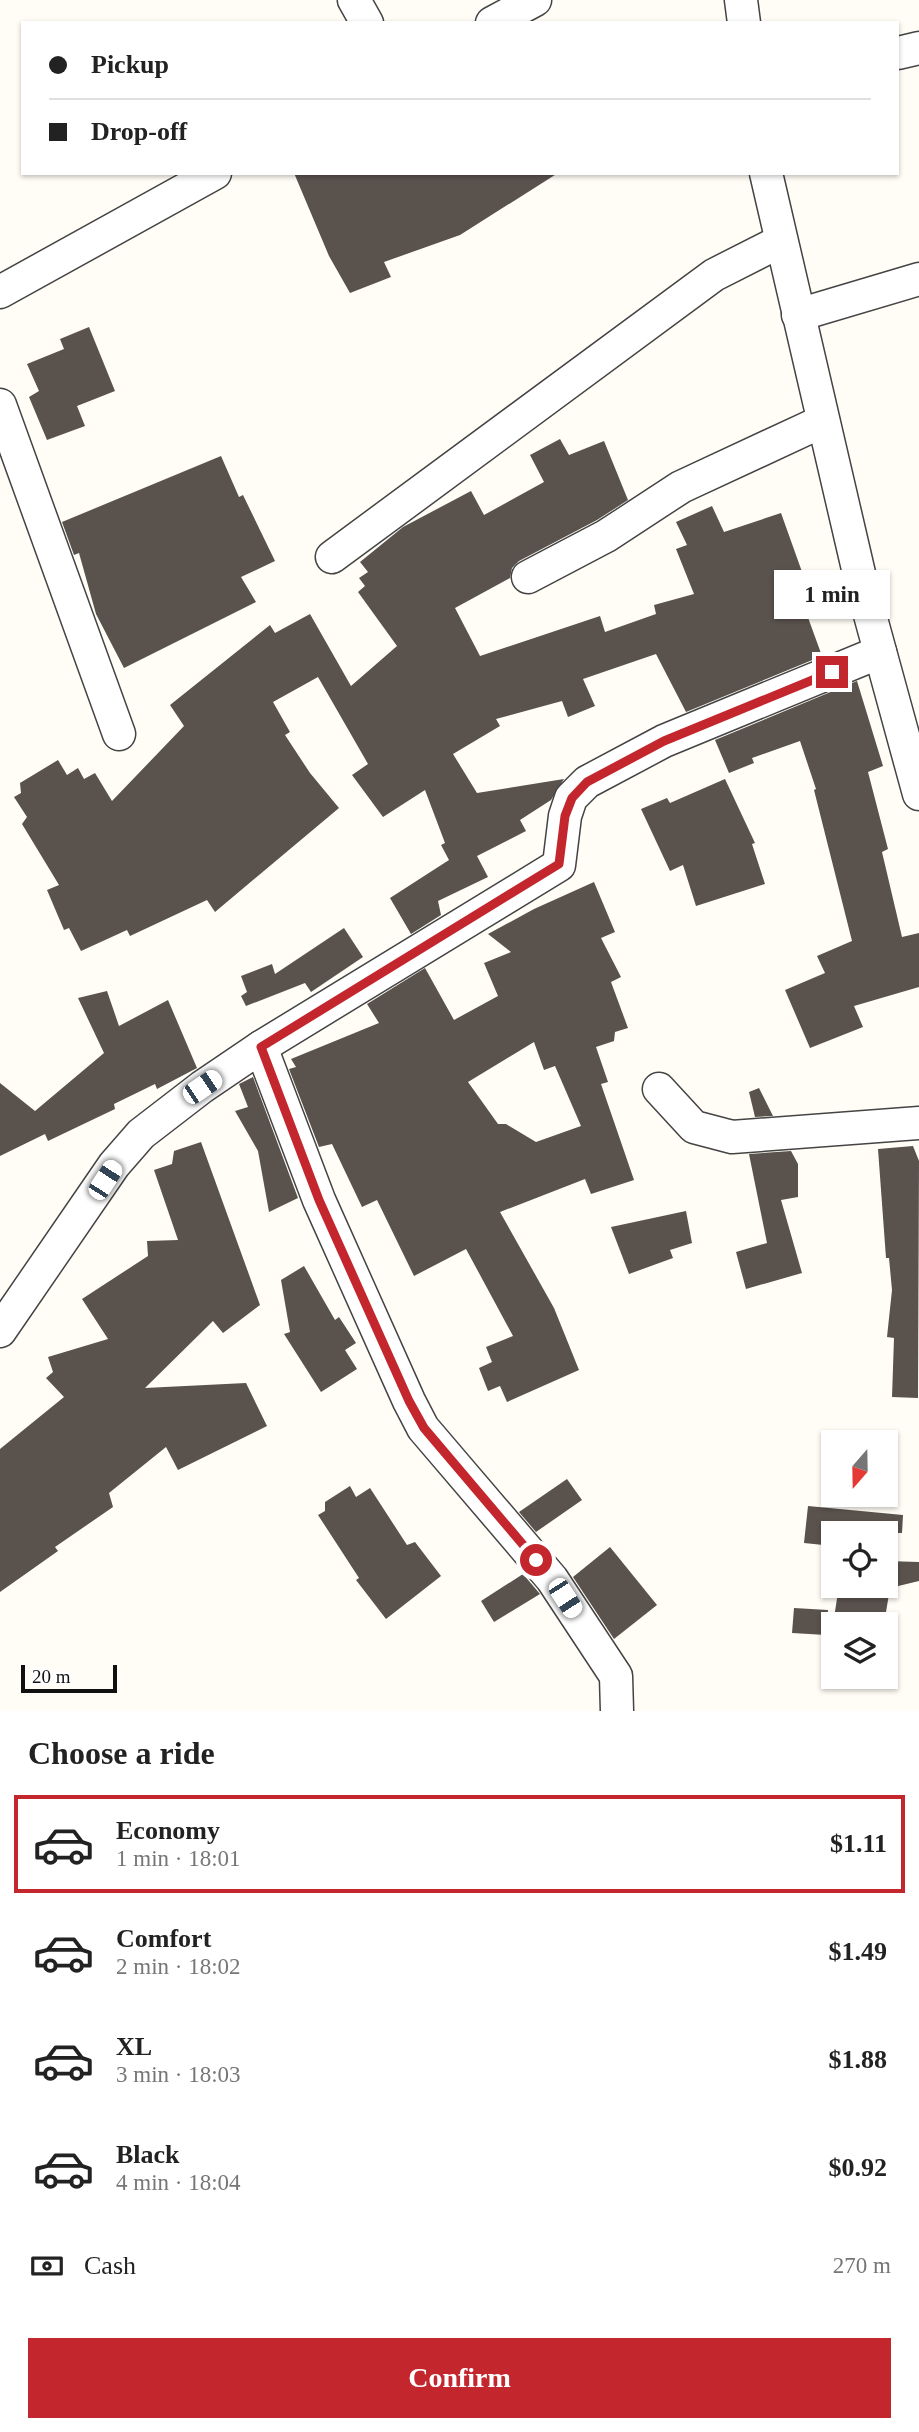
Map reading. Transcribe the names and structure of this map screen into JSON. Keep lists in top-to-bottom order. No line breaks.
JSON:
{"scale_bar":"20 m","north":"bottom","page":{"banner":["Pickup","Drop-off"],"bubble":"1 min","scale":"20 m","heading":"Choose a ride","list":[{"name":"Economy","note":"1 min · 18:01","value":"$1.11"},{"name":"Comfort","note":"2 min · 18:02","value":"$1.49"},{"name":"XL","note":"3 min · 18:03","value":"$1.88"},{"name":"Black","note":"4 min · 18:04","value":"$0.92"}],"pay":["Cash","270 m"],"buttons":"Confirm"}}
